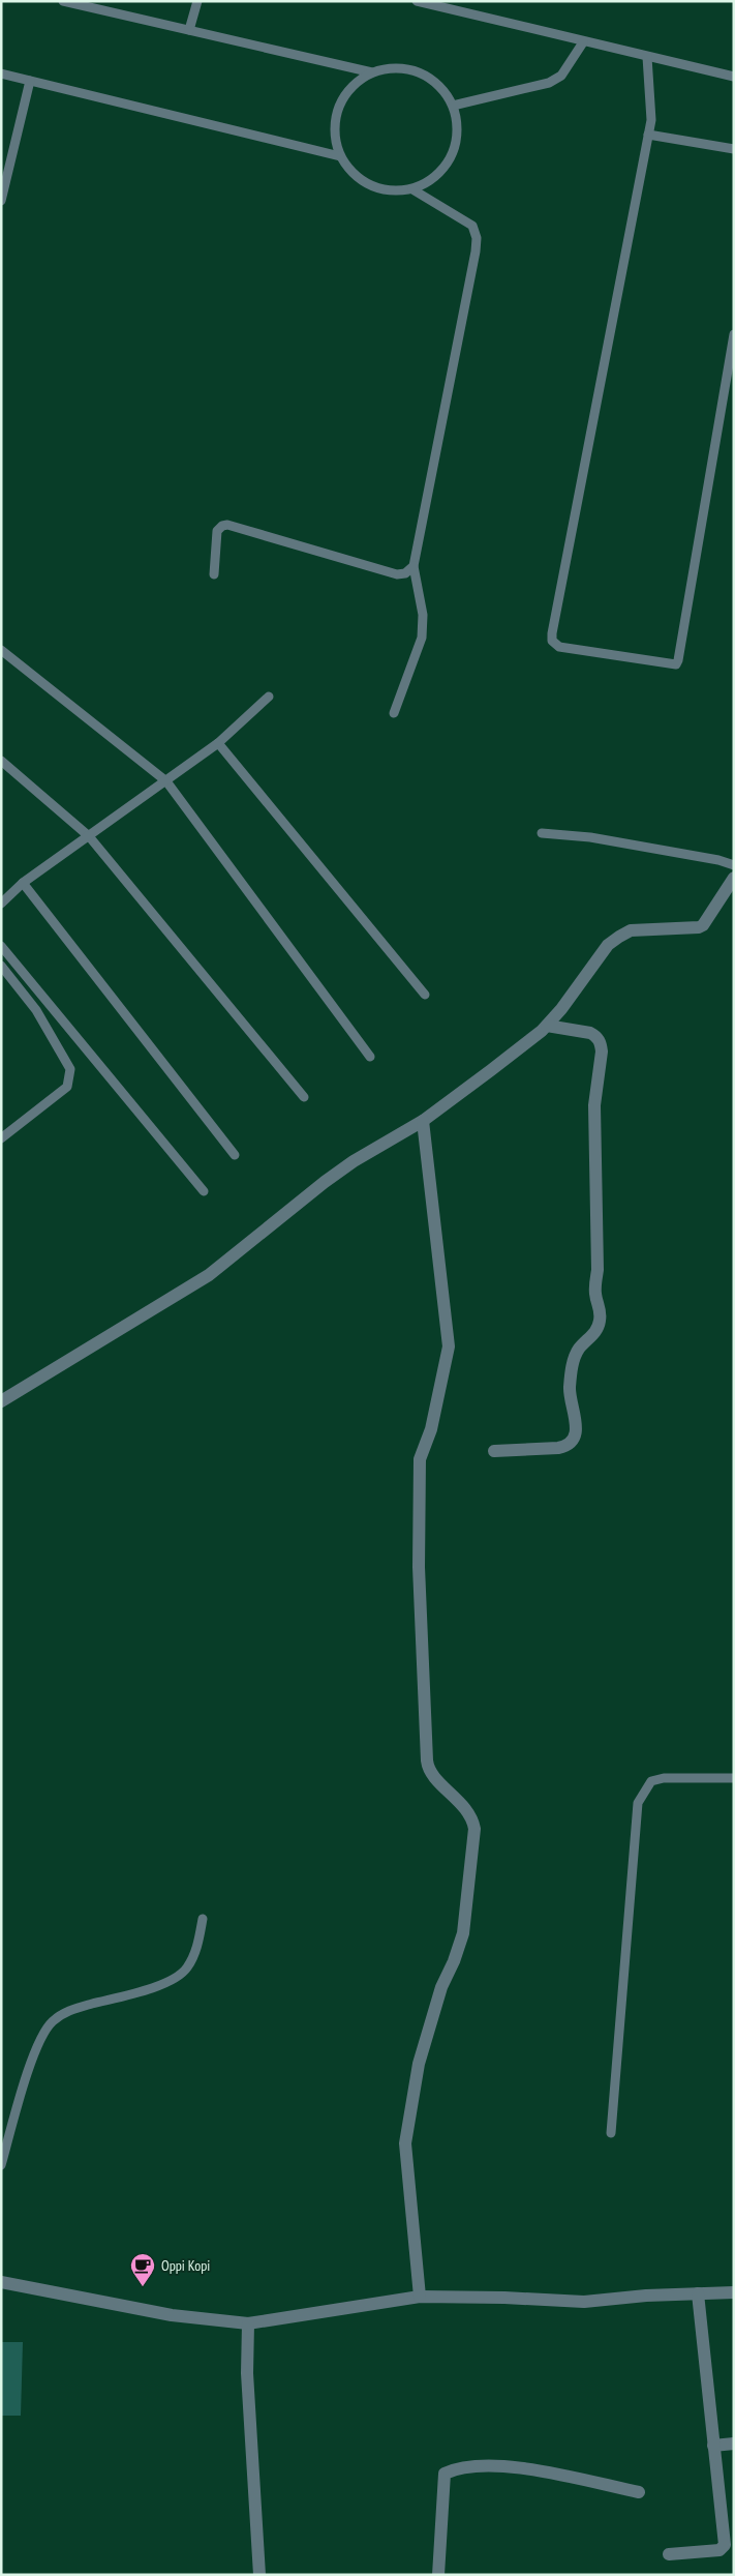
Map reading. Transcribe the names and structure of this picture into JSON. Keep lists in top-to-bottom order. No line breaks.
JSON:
{"places":{"cafe":["Oppi Kopi"]}}
